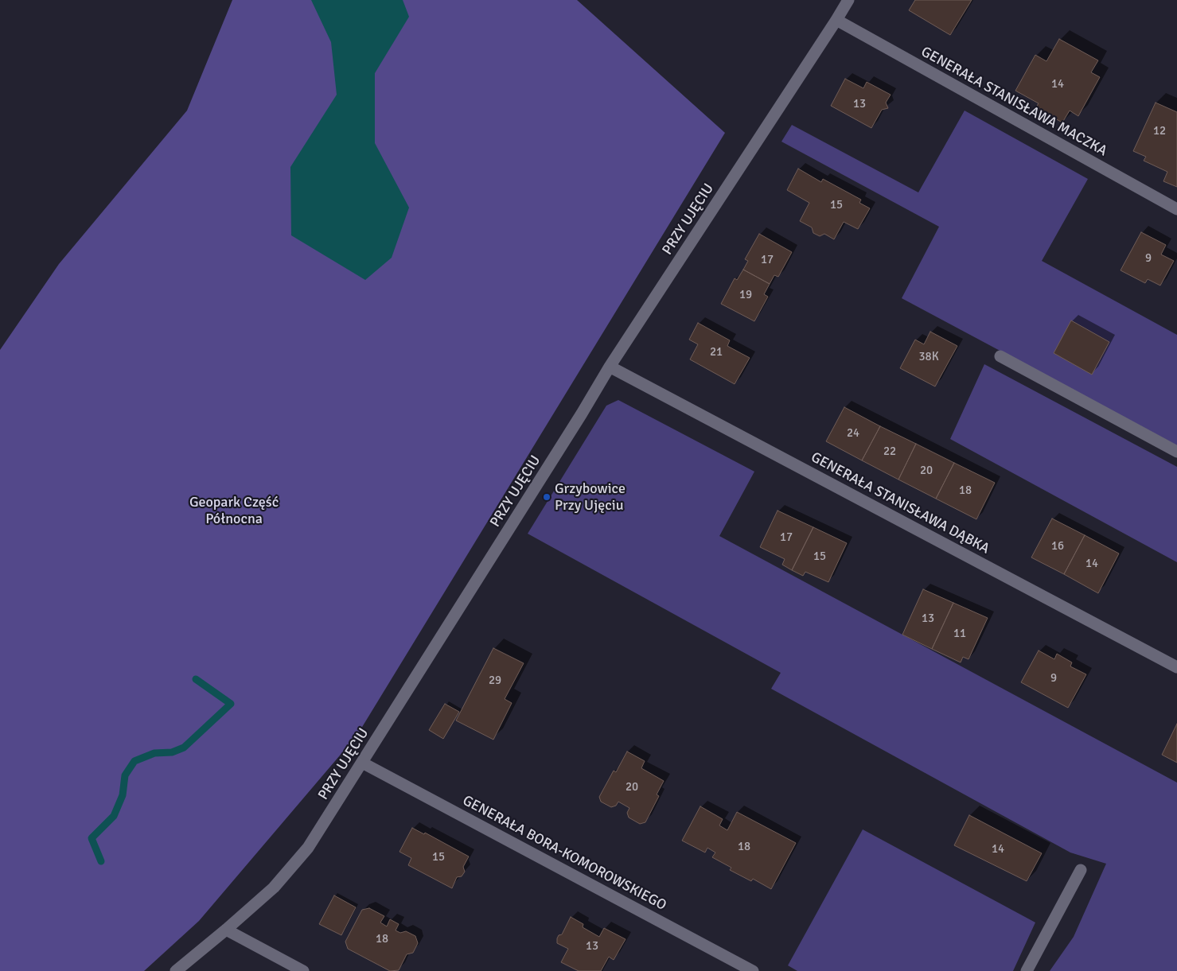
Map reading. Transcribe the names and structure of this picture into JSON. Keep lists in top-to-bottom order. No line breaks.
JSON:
{"streets":{"street":["GENERAŁA STANISŁAWA MACZKA","PRZY UJĘCIU","GENERAŁA STANISŁAWA DĄBKA","GENERAŁA BORA-KOMOROWSKIEGO"]},"crossings":[["GENERAŁA STANISŁAWA MACZKA","PRZY UJĘCIU"],["PRZY UJĘCIU","GENERAŁA STANISŁAWA DĄBKA"],["PRZY UJĘCIU","GENERAŁA BORA-KOMOROWSKIEGO"]],"parks":["Geopark Część Północna"],"places":["Grzybowice Przy Ujęciu"],"house_numbers":["14","13","12","15","9","17","19","21","38K","24","22","20","18","17","16","15","14","13","11","9","29","20","18","14","15","18","13"]}
